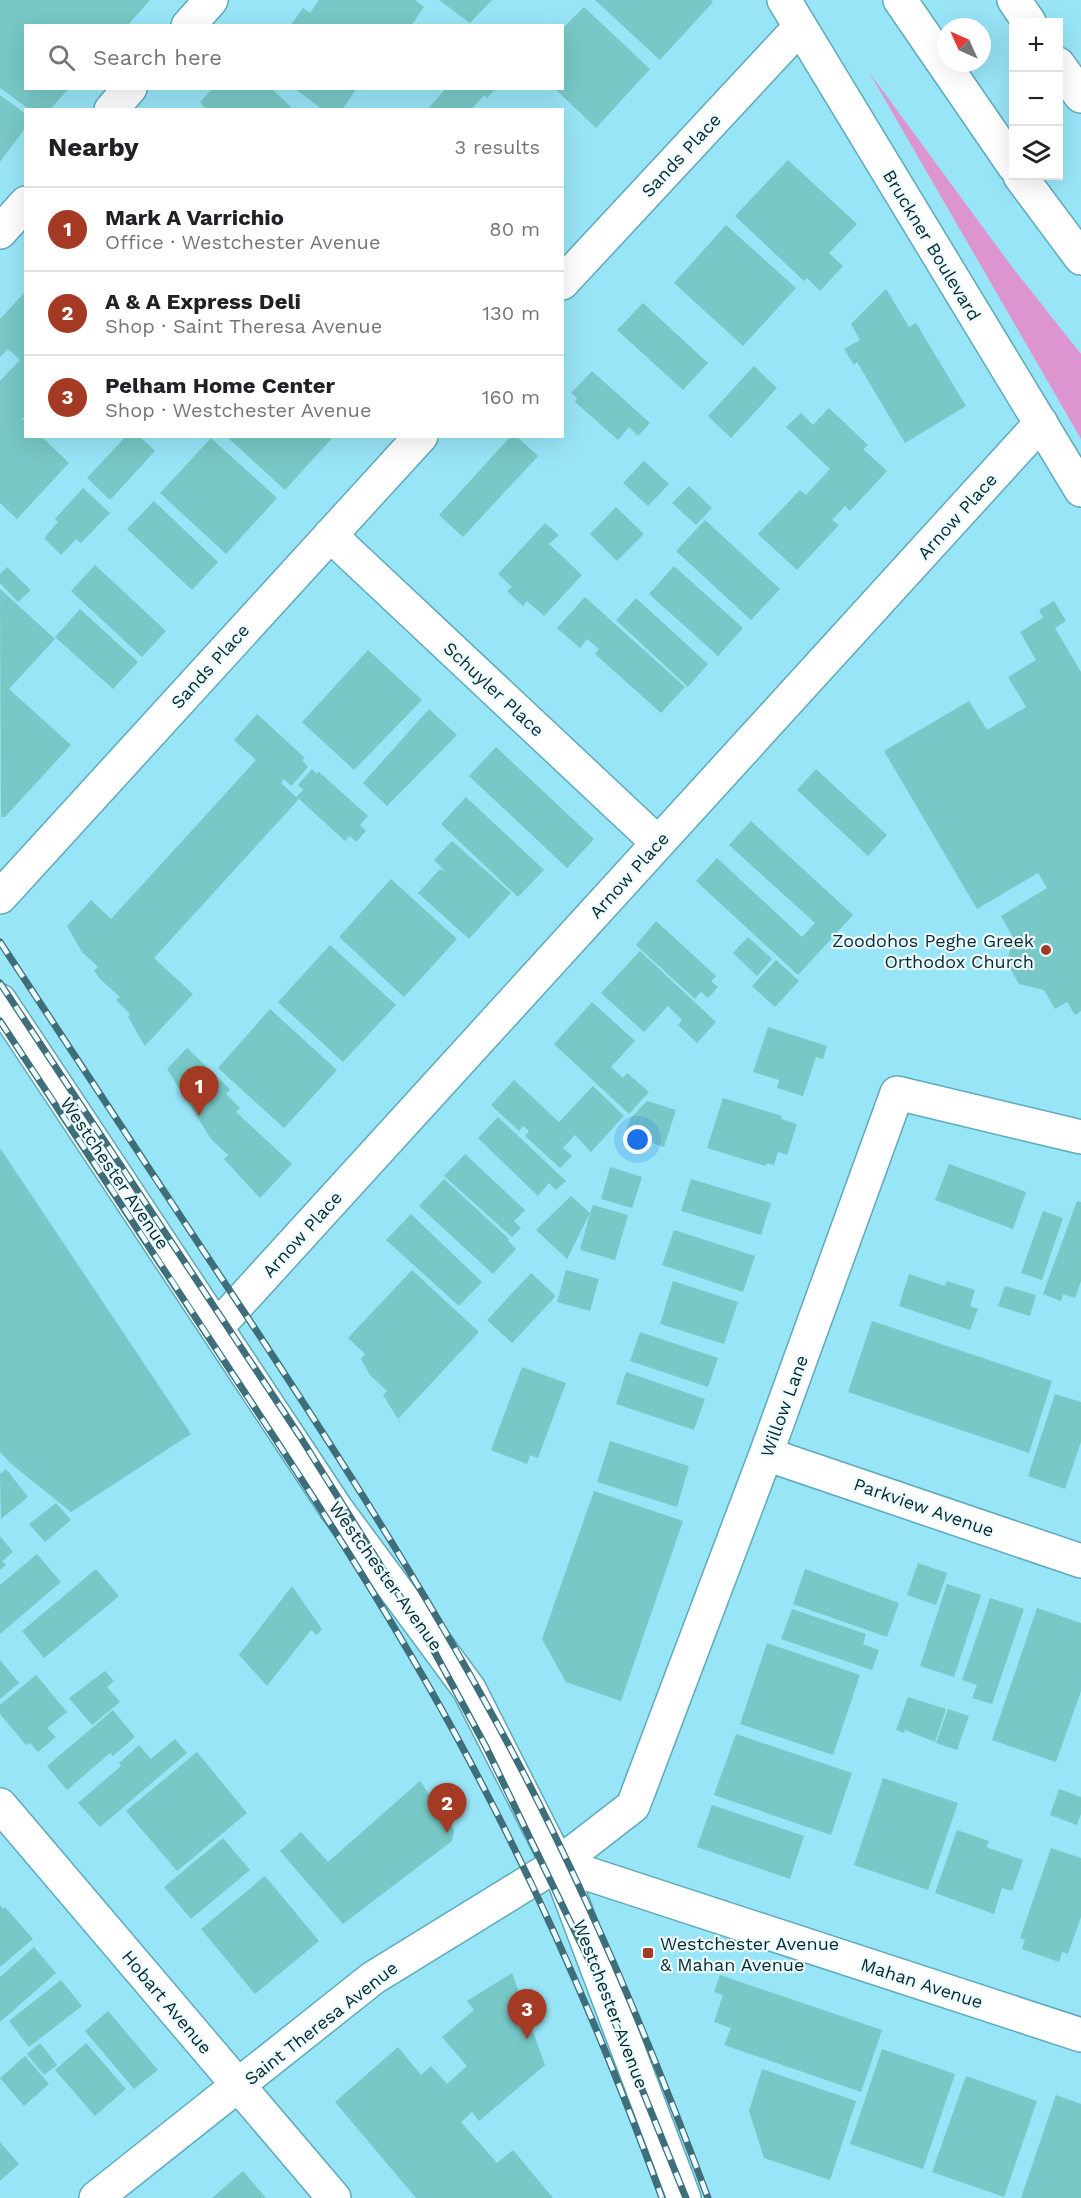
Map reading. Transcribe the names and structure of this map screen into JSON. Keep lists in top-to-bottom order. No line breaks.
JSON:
{"streets":{"main road":["Sands Place","Bruckner Boulevard","Arnow Place","Schuyler Place","Westchester Avenue","Willow Lane","Parkview Avenue","Mahan Avenue","Hobart Avenue","Saint Theresa Avenue"]},"crossings":[["Sands Place","Bruckner Boulevard"],["Sands Place","Schuyler Place"],["Bruckner Boulevard","Arnow Place"],["Arnow Place","Schuyler Place"],["Arnow Place","Westchester Avenue"],["Westchester Avenue","Willow Lane"],["Westchester Avenue","Mahan Avenue"],["Westchester Avenue","Saint Theresa Avenue"],["Willow Lane","Parkview Avenue"],["Willow Lane","Mahan Avenue"],["Willow Lane","Saint Theresa Avenue"],["Mahan Avenue","Saint Theresa Avenue"],["Hobart Avenue","Saint Theresa Avenue"]],"places":{"other":["Zoodohos Peghe Greek Orthodox Church"],"transit":["Westchester Avenue & Mahan Avenue"]},"north":"top left","page":{"map_buttons":["+","−"],"search":"Search here","heading":["Nearby","3 results"],"list":[{"mark":"1","name":"Mark A Varrichio","note":"Office · Westchester Avenue","value":"80 m"},{"mark":"2","name":"A & A Express Deli","note":"Shop · Saint Theresa Avenue","value":"130 m"},{"mark":"3","name":"Pelham Home Center","note":"Shop · Westchester Avenue","value":"160 m"}],"pins":["1","2","3"]}}
